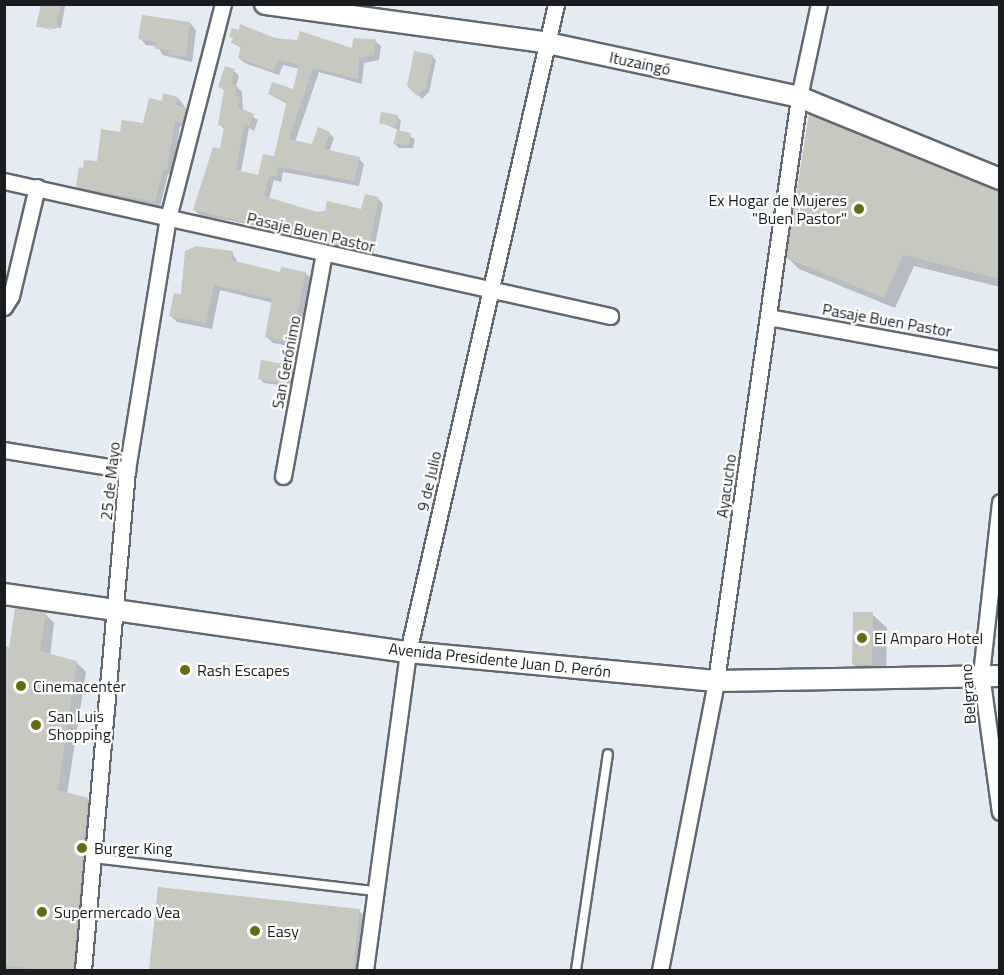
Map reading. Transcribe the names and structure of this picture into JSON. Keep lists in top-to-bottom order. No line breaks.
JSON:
{"streets":{"street":["Ituzaingó","Pasaje Buen Pastor","San Gerónimo","25 de Mayo","9 de Julio","Ayacucho","Avenida Presidente Juan D. Perón","Belgrano"]},"crossings":[["Ituzaingó","9 de Julio"],["Ituzaingó","Ayacucho"],["Pasaje Buen Pastor","San Gerónimo"],["Pasaje Buen Pastor","25 de Mayo"],["Pasaje Buen Pastor","9 de Julio"],["Pasaje Buen Pastor","Ayacucho"],["25 de Mayo","Avenida Presidente Juan D. Perón"],["9 de Julio","Avenida Presidente Juan D. Perón"],["Ayacucho","Avenida Presidente Juan D. Perón"],["Avenida Presidente Juan D. Perón","Belgrano"]],"places":["Ex Hogar de Mujeres \"Buen Pastor\"","El Amparo Hotel","Rash Escapes","Cinemacenter","San Luis Shopping","Burger King","Supermercado Vea","Easy"]}
